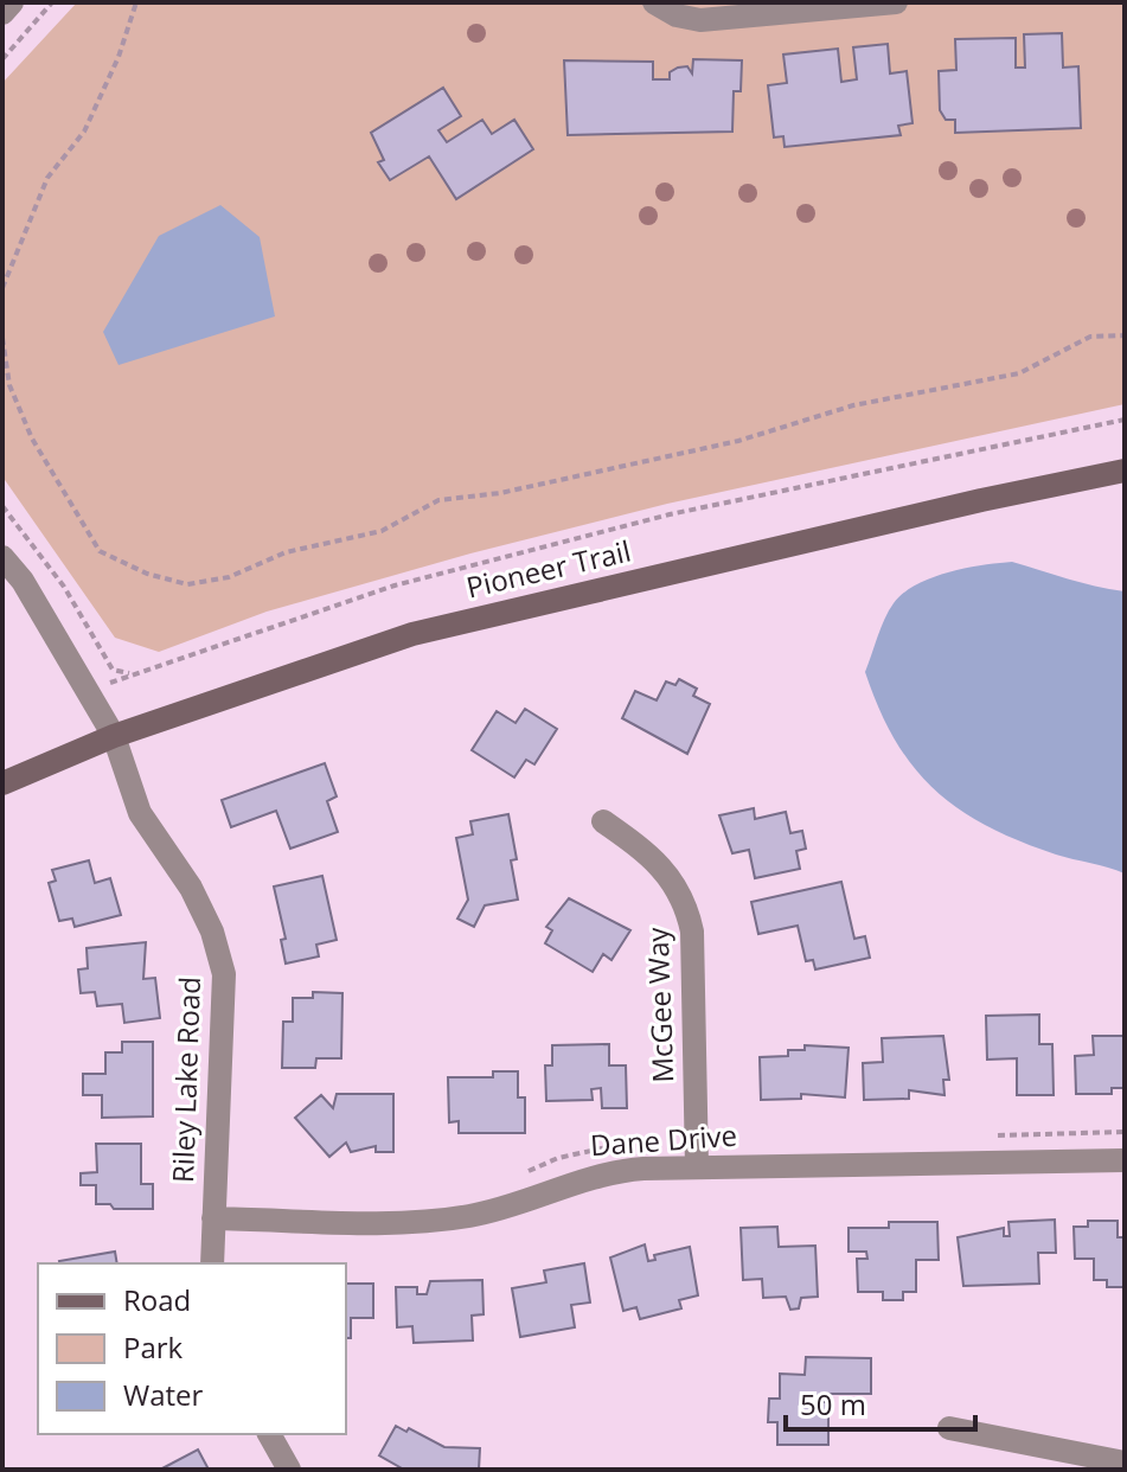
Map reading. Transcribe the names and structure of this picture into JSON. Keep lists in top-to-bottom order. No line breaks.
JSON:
{"streets":{"main road":["Pioneer Trail"],"street":["McGee Way","Riley Lake Road","Dane Drive"]},"crossings":[["Pioneer Trail","Riley Lake Road"],["McGee Way","Dane Drive"],["Riley Lake Road","Dane Drive"]],"legend":["Road","Park","Water"],"scale_bar":"50 m"}
